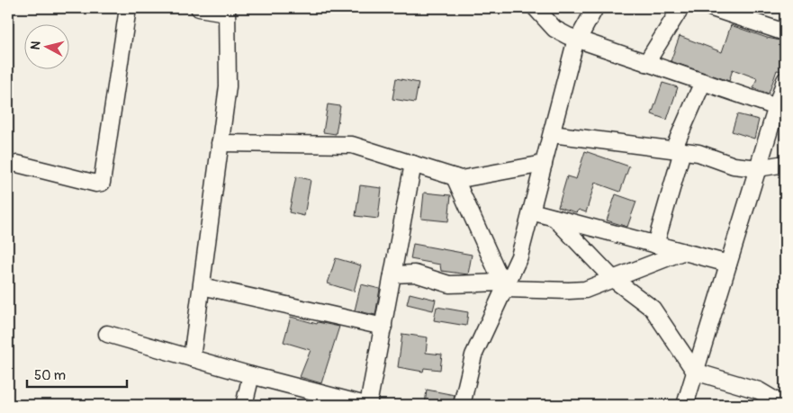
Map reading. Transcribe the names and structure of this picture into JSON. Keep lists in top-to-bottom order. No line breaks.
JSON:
{"scale_bar":"50 m","north":"left"}
